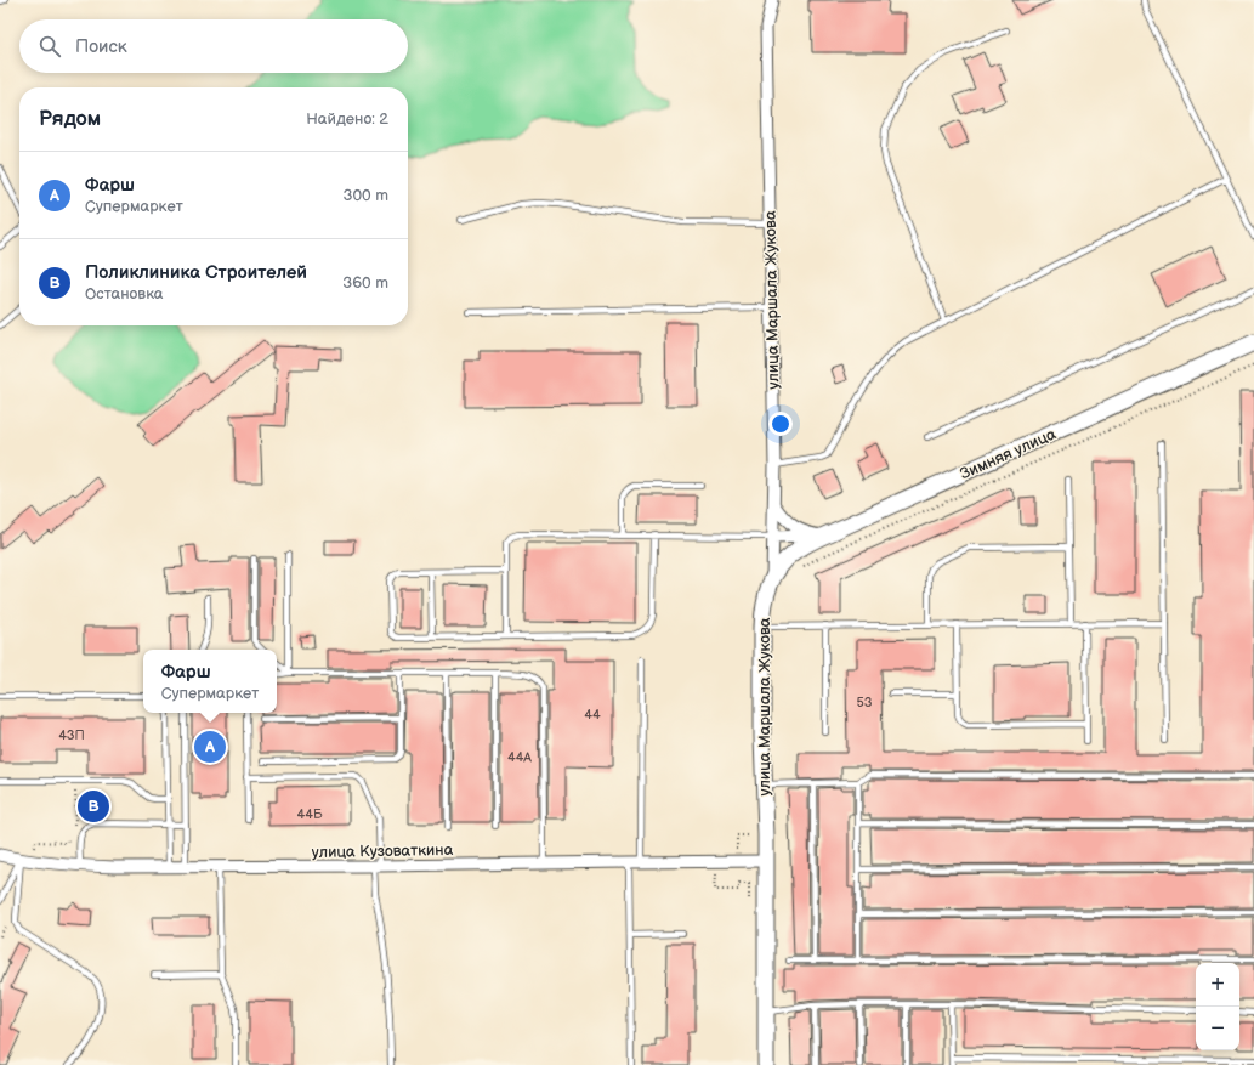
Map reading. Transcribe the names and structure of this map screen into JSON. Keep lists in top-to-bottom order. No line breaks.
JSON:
{"streets":{"main road":["улица Маршала Жукова","Зимняя улица"],"street":["улица Кузоваткина"]},"crossings":[["улица Маршала Жукова","Зимняя улица"],["улица Маршала Жукова","улица Кузоваткина"]],"house_numbers":["53","44","43П","44А","44Б"],"page":{"search":"Поиск","heading":["Рядом","Найдено: 2"],"list":[{"mark":"A","name":"Фарш","note":"Супермаркет","value":"300 m"},{"mark":"B","name":"Поликлиника Строителей","note":"Остановка","value":"360 m"}],"popup":["Фарш","Супермаркет"],"pins":["A","B"],"map_buttons":["+","−"]}}
